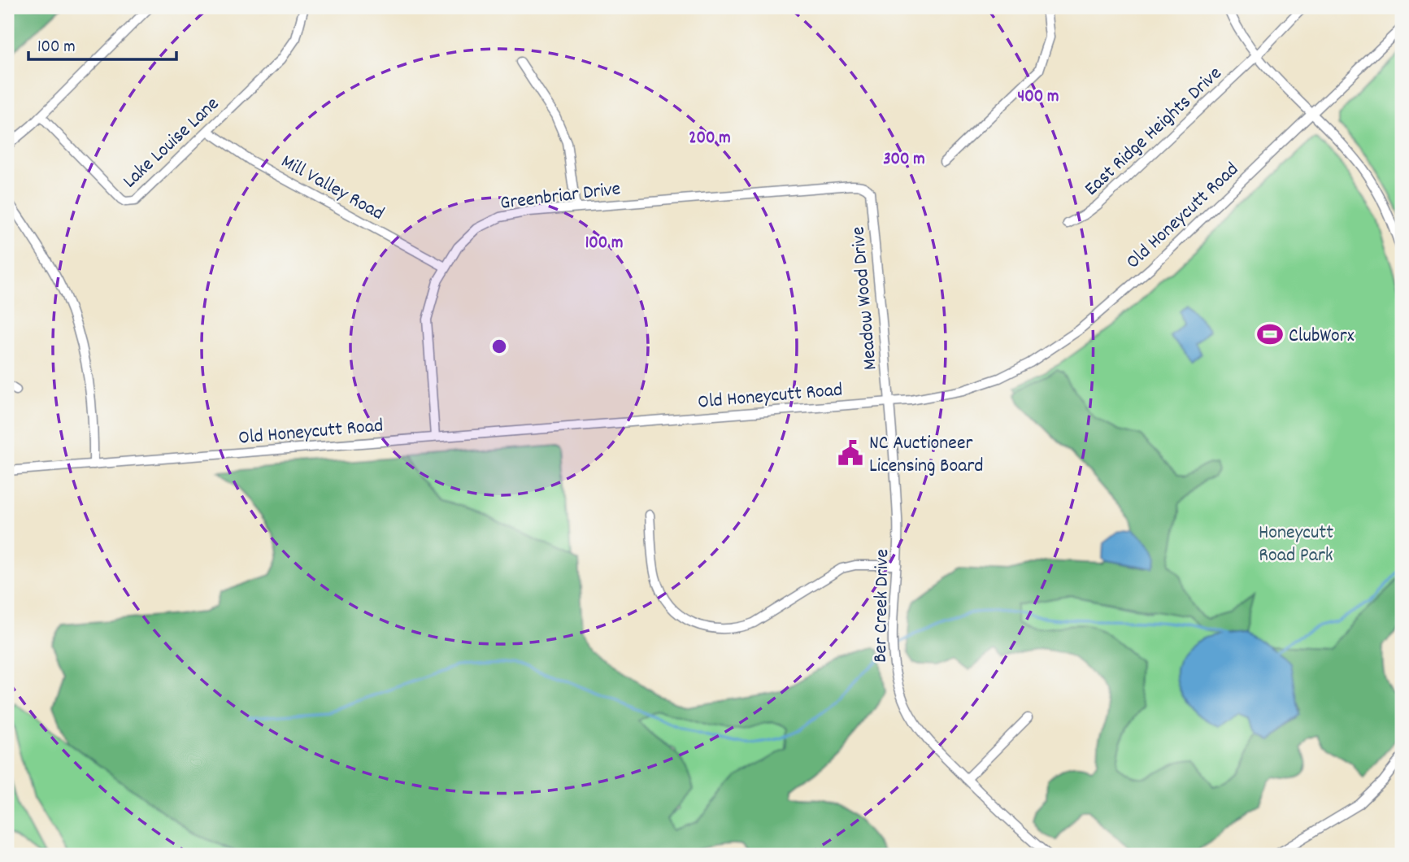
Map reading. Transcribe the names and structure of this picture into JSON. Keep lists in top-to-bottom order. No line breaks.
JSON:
{"streets":{"street":["East Ridge Heights Drive","Lake Louise Lane","Mill Valley Road","Greenbriar Drive","Old Honeycutt Road","Meadow Wood Drive","Ber Creek Drive"]},"crossings":[["Lake Louise Lane","Mill Valley Road"],["Mill Valley Road","Greenbriar Drive"],["Greenbriar Drive","Old Honeycutt Road"],["Greenbriar Drive","Meadow Wood Drive"],["Old Honeycutt Road","Meadow Wood Drive"],["Old Honeycutt Road","Ber Creek Drive"],["Meadow Wood Drive","Ber Creek Drive"]],"parks":["Honeycutt Road Park"],"places":{"sports":["ClubWorx"],"public building":["NC Auctioneer Licensing Board"]},"scale_bar":"100 m","rings":["400 m","200 m","300 m","100 m"]}
